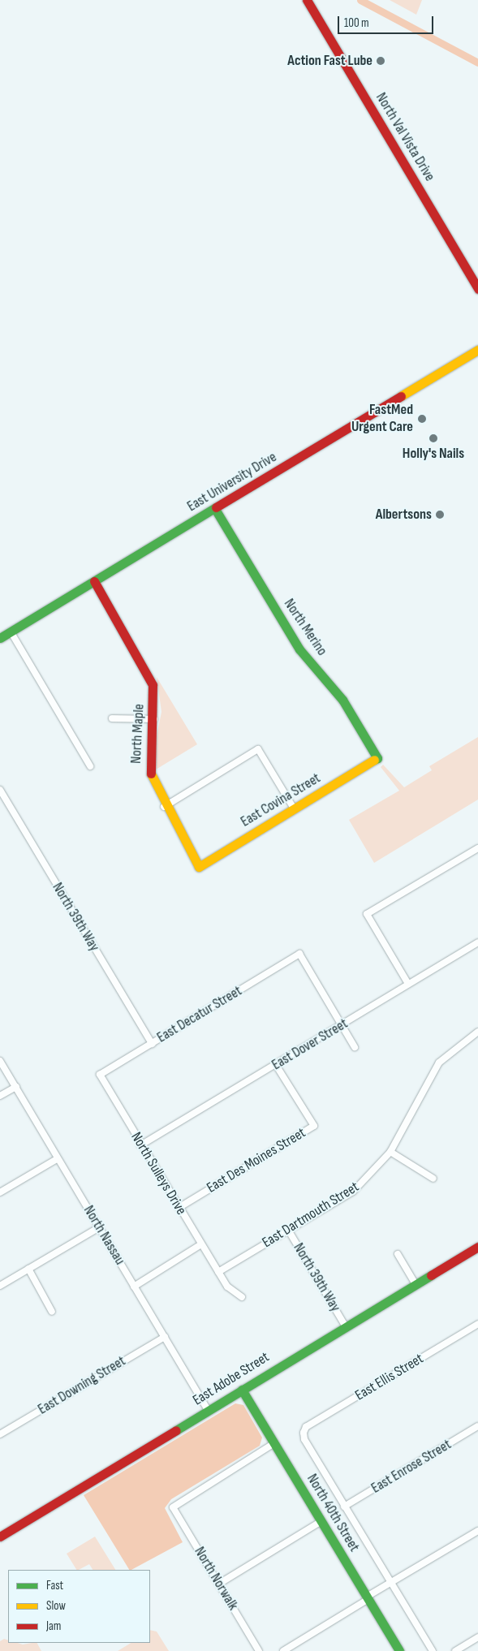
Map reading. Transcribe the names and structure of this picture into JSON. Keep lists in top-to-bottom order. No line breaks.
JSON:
{"streets":{"street":["North Val Vista Drive","East University Drive","North Merino","North Maple","East Covina Street","North 39th Way","East Decatur Street","East Dover Street","East Des Moines Street","North Sulleys Drive","East Dartmouth Street","North Nassau","East Ellis Street","East Adobe Street","East Downing Street","East Enrose Street","North 40th Street","North Norwalk"]},"crossings":[["East University Drive","North Merino"],["East University Drive","North Maple"],["North Merino","East Covina Street"],["North Maple","East Covina Street"],["North 39th Way","East Decatur Street"],["North 39th Way","East Dartmouth Street"],["North 39th Way","East Adobe Street"],["East Decatur Street","East Dover Street"],["East Decatur Street","North Sulleys Drive"],["East Dover Street","East Des Moines Street"],["East Dover Street","North Sulleys Drive"],["East Des Moines Street","North Sulleys Drive"],["North Sulleys Drive","East Dartmouth Street"],["North Nassau","East Adobe Street"],["North Nassau","East Downing Street"],["East Ellis Street","East Enrose Street"],["East Adobe Street","North 40th Street"],["North 40th Street","North Norwalk"]],"places":["Action Fast Lube","FastMed Urgent Care","Holly's Nails","Albertsons"],"legend":["Fast","Slow","Jam"],"scale_bar":"100 m"}
